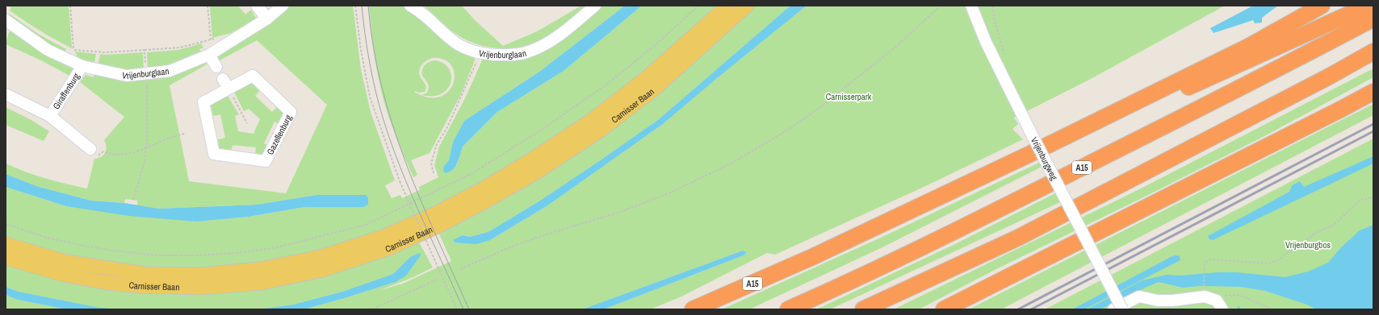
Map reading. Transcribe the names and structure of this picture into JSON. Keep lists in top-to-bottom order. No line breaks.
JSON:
{"streets":{"highway":["A15"],"main road":["Carnisser Baan"],"street":["Vrijenburglaan","Giraffenburg","Gazellenburg","Vrijenburgweg"]},"crossings":[["Vrijenburglaan","Giraffenburg"]],"parks":["Carnisserpark","Vrijenburgbos"]}
